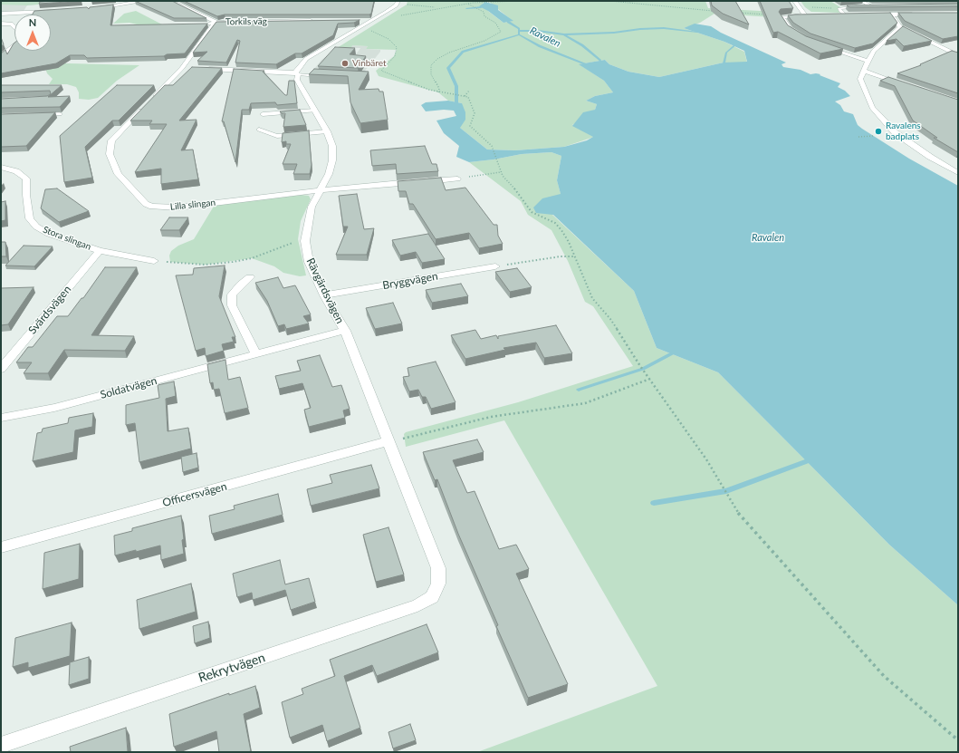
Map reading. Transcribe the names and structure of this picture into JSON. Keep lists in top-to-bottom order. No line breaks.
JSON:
{"streets":{"street":["Torkils väg","Lilla slingan","Stora slingan","Bryggvägen","Rävgärdsvägen","Svärdsvägen","Soldatvägen","Officersvägen","Rekrytvägen"]},"crossings":[["Torkils väg","Lilla slingan"],["Lilla slingan","Rävgärdsvägen"],["Stora slingan","Svärdsvägen"],["Bryggvägen","Rävgärdsvägen"],["Rävgärdsvägen","Soldatvägen"],["Rävgärdsvägen","Officersvägen"],["Rävgärdsvägen","Rekrytvägen"]],"water":["Ravalen"],"places":["Vinbäret","Ravalens badplats"],"north":"top"}
